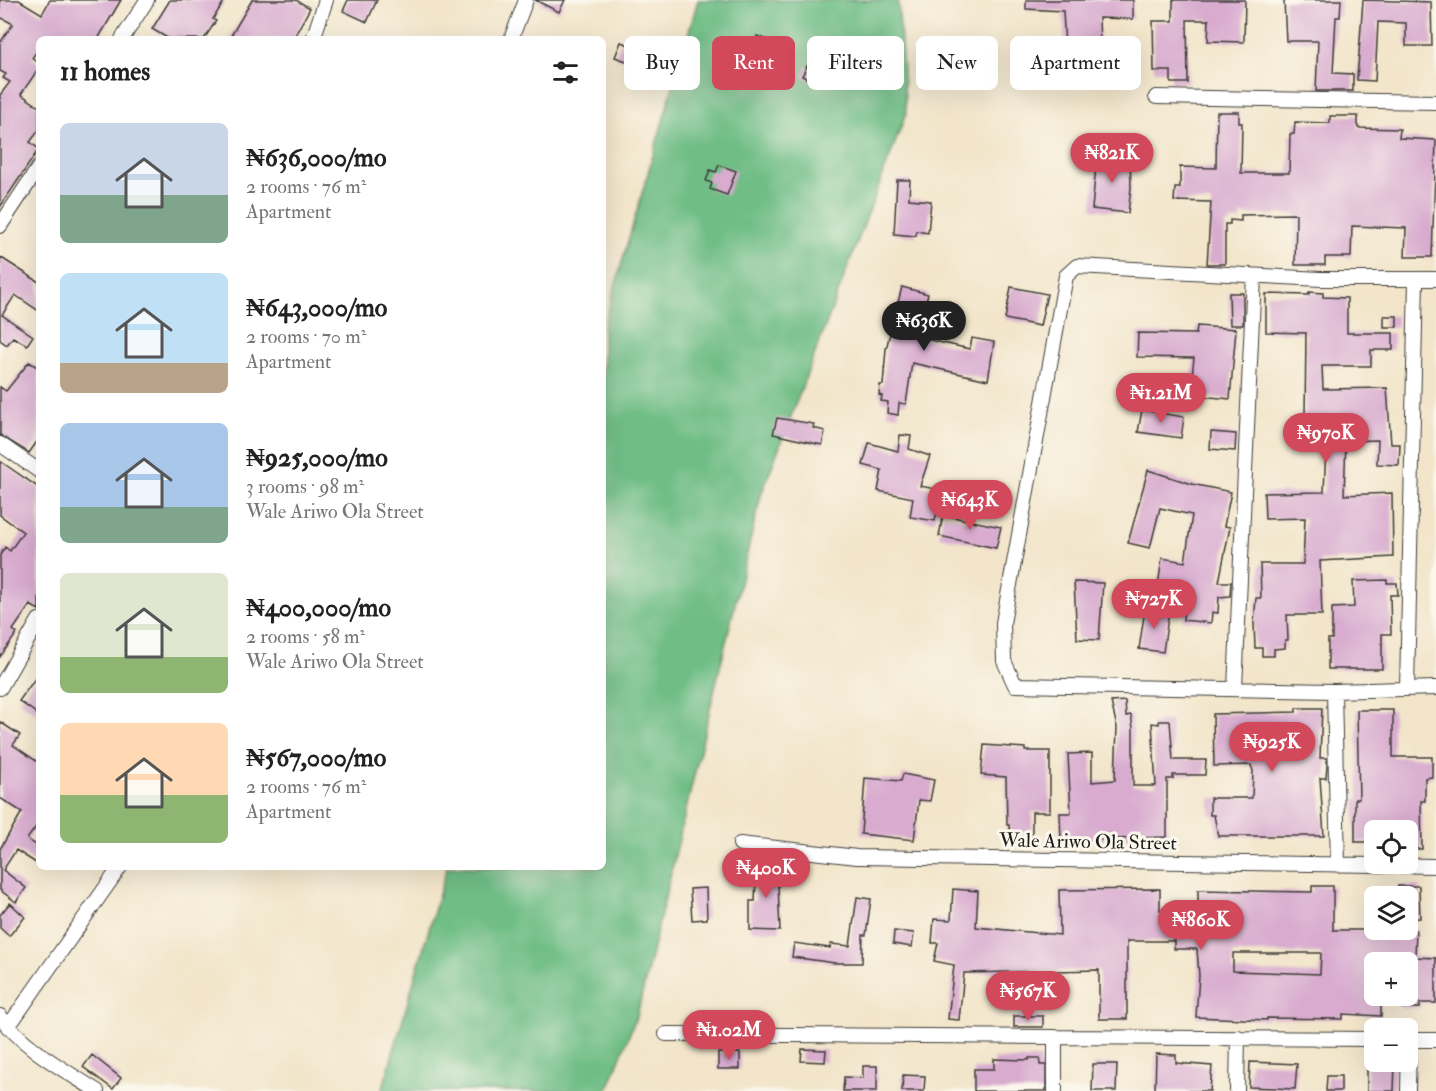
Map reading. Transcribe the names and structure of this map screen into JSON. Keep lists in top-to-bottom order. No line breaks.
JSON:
{"streets":{"street":["Wale Ariwo Ola Street"]},"page":{"chip":["Buy","Rent","Filters","New","Apartment"],"heading":"11 homes","list":[{"name":"₦636,000/mo","note":"2 rooms · 76 m² · Apartment"},{"name":"₦643,000/mo","note":"2 rooms · 70 m² · Apartment"},{"name":"₦925,000/mo","note":"3 rooms · 98 m² · Wale Ariwo Ola Street"},{"name":"₦400,000/mo","note":"2 rooms · 58 m² · Wale Ariwo Ola Street"},{"name":"₦567,000/mo","note":"2 rooms · 76 m² · Apartment"}],"price":["₦821K","₦636K","₦1.21M","₦970K","₦643K","₦727K","₦925K","₦400K","₦860K","₦567K","₦1.02M"],"map_buttons":["+","−"]}}
